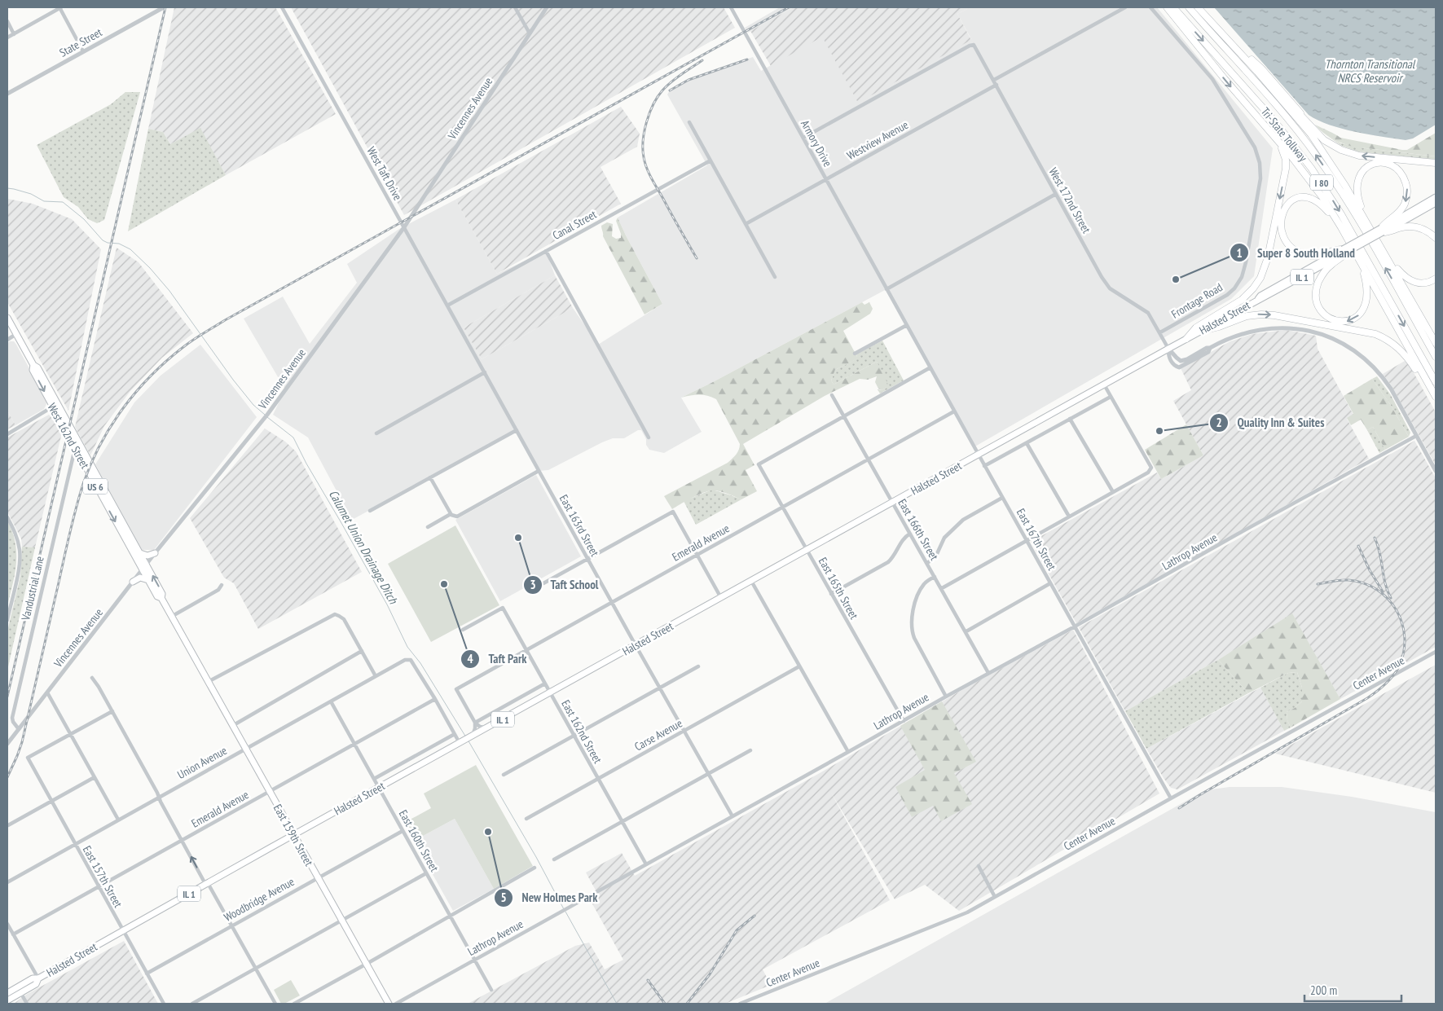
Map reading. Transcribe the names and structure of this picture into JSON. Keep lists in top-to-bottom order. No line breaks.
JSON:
{"streets":{"highway":["Tri-State Tollway","I 80"],"main road":["IL 1","Halsted Street","West 162nd Street","US 6","East 159th Street"],"street":["State Street","Vincennes Avenue","Westview Avenue","Armory Drive","West Taft Drive","West 172nd Street","Canal Street","Frontage Road","East 163rd Street","East 166th Street","East 167th Street","Emerald Avenue","Lathrop Avenue","Vandustrial Lane","East 165th Street","Center Avenue","East 162nd Street","Carse Avenue","Union Avenue","East 160th Street","East 157th Street","Woodbridge Avenue"]},"crossings":[["Vincennes Avenue","West Taft Drive"],["Vincennes Avenue","West 162nd Street"],["Vincennes Avenue","US 6"],["Vincennes Avenue","Vandustrial Lane"],["Westview Avenue","Armory Drive"],["Westview Avenue","West 172nd Street"],["Armory Drive","West 172nd Street"],["Armory Drive","East 167th Street"],["West Taft Drive","Canal Street"],["West Taft Drive","East 163rd Street"],["West 172nd Street","Frontage Road"],["West 172nd Street","Halsted Street"],["Halsted Street","East 163rd Street"],["Halsted Street","East 166th Street"],["Halsted Street","East 167th Street"],["Halsted Street","East 165th Street"],["Halsted Street","East 162nd Street"],["Halsted Street","East 159th Street"],["Halsted Street","East 160th Street"],["Halsted Street","East 157th Street"],["West 162nd Street","US 6"],["West 162nd Street","Vandustrial Lane"],["US 6","East 159th Street"],["East 163rd Street","Emerald Avenue"],["East 163rd Street","Lathrop Avenue"],["East 163rd Street","Carse Avenue"],["East 166th Street","Emerald Avenue"],["East 166th Street","Lathrop Avenue"],["East 166th Street","East 165th Street"],["East 167th Street","Emerald Avenue"],["East 167th Street","Lathrop Avenue"],["East 167th Street","Center Avenue"],["Emerald Avenue","East 165th Street"],["Emerald Avenue","East 162nd Street"],["Emerald Avenue","Union Avenue"],["Emerald Avenue","East 159th Street"],["Emerald Avenue","East 160th Street"],["Emerald Avenue","East 157th Street"],["Lathrop Avenue","East 165th Street"],["Lathrop Avenue","East 162nd Street"],["Lathrop Avenue","East 160th Street"],["East 162nd Street","Carse Avenue"],["Union Avenue","East 159th Street"],["Union Avenue","East 160th Street"],["Union Avenue","East 157th Street"],["East 159th Street","Woodbridge Avenue"],["East 160th Street","Woodbridge Avenue"],["East 157th Street","Woodbridge Avenue"]],"water":["Thornton Transitional NRCS Reservoir","Calumet Union Drainage Ditch"],"places":["Super 8 South Holland","Quality Inn & Suites","Taft School","Taft Park","New Holmes Park"],"scale_bar":"200 m"}
